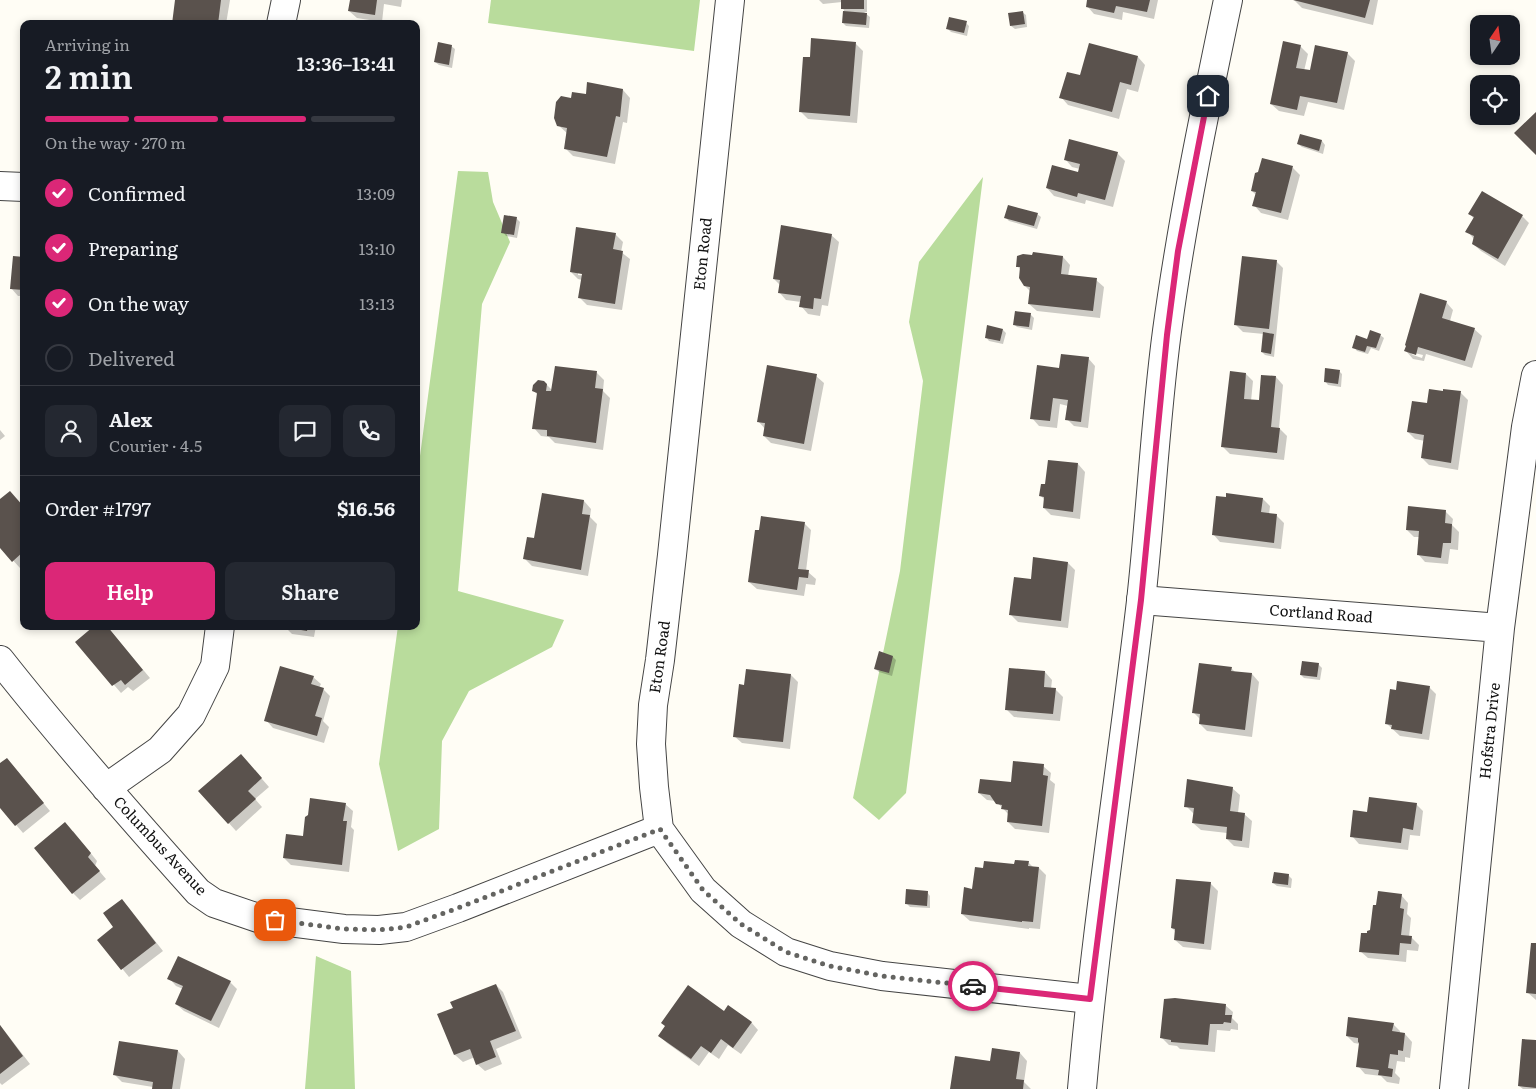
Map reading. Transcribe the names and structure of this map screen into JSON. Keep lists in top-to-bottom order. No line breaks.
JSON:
{"streets":{"street":["Eton Road","Cortland Road","Hofstra Drive","Columbus Avenue"]},"crossings":[["Eton Road","Columbus Avenue"],["Cortland Road","Hofstra Drive"]],"north":"top","page":{"heading":["2 min","Arriving in","13:36–13:41"],"panel":["Alex","Courier · 4.5","Order #1797","$16.56"],"bar":"On the way · 270 m","list":[["Confirmed","13:09"],["Preparing","13:10"],["On the way","13:13"],"Delivered"],"buttons":["Help","Share"]}}
